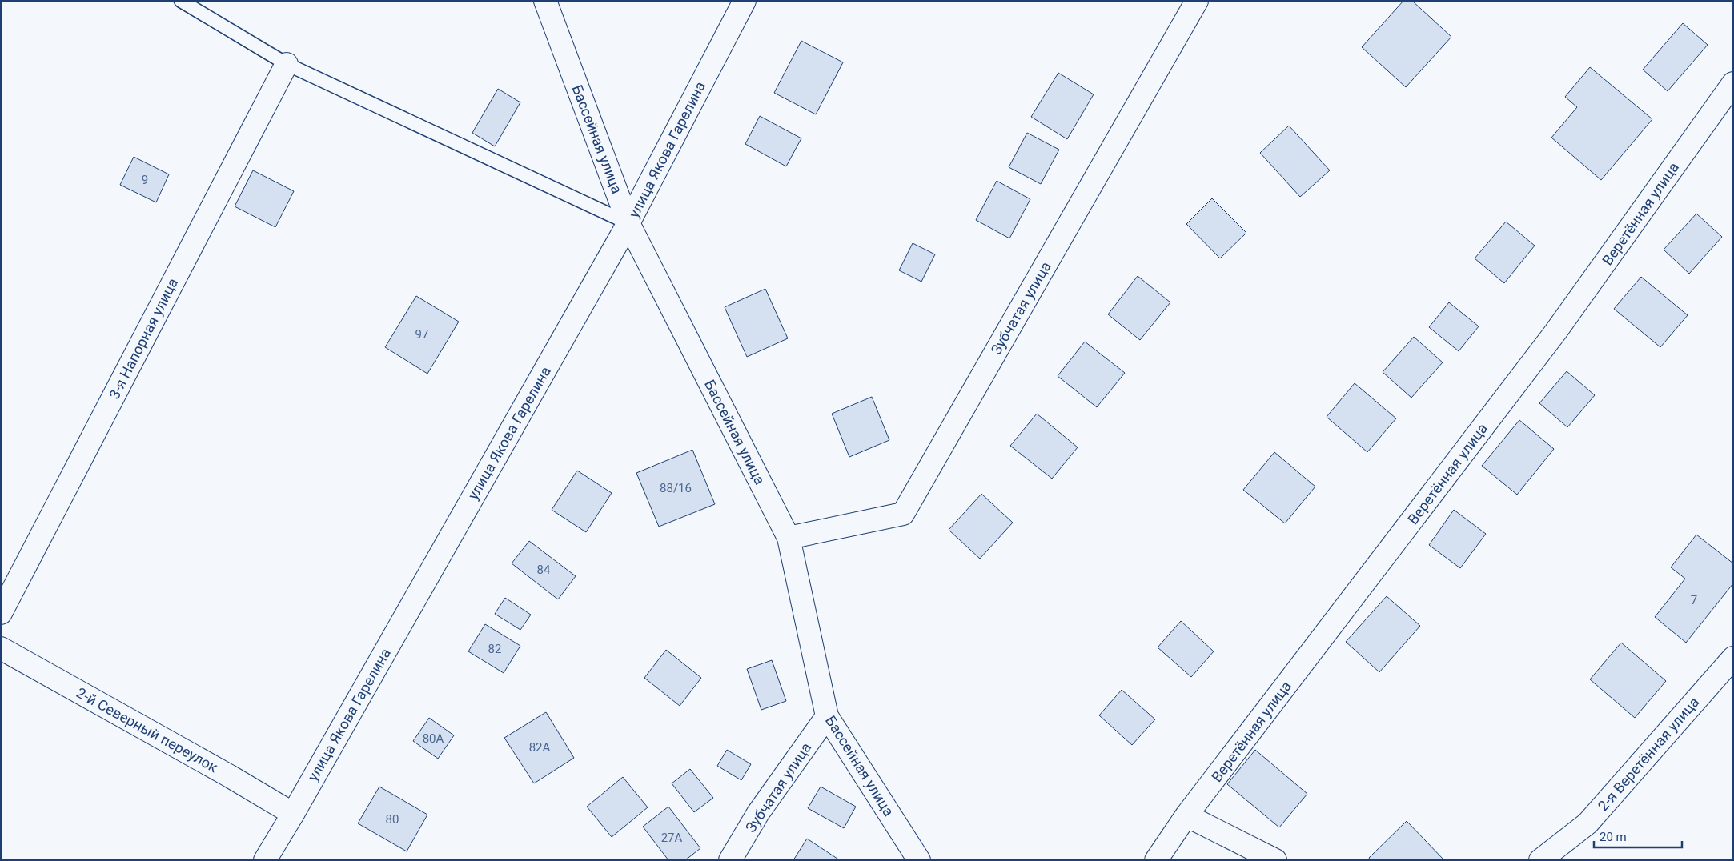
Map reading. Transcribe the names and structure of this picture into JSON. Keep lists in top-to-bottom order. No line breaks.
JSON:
{"streets":{"street":["Бассейная улица","улица Якова Гарелина","Веретённая улица","Зубчатая улица","3-я Напорная улица","2-й Северный переулок","2-я Веретённая улица"]},"crossings":[["Бассейная улица","улица Якова Гарелина"],["Бассейная улица","Зубчатая улица"],["улица Якова Гарелина","2-й Северный переулок"]],"house_numbers":["9","97","88/16","84","7","82","80А","82А","80","27А"],"scale_bar":"20 m"}
